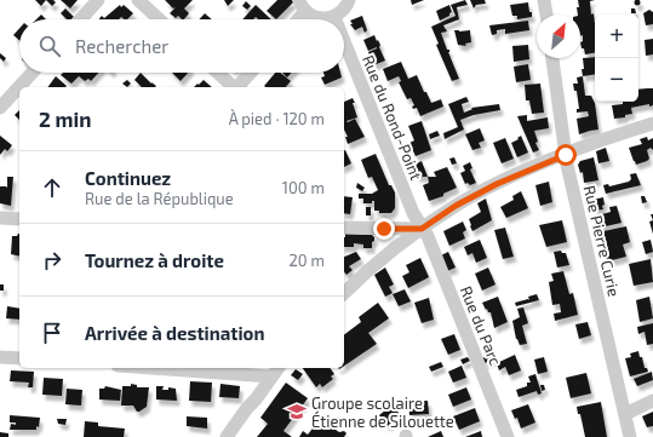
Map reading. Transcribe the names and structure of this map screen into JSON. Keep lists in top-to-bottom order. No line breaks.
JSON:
{"streets":{"street":["Rue du Rond-Point","Rue Pierre Curie","Rue du Parc"]},"crossings":[["Rue du Rond-Point","Rue du Parc"]],"places":{"school or university":["Groupe scolaire Étienne de Silouette"]},"north":"top right","page":{"map_buttons":["+","−"],"search":"Rechercher","heading":["2 min","À pied · 120 m"],"list":[["Continuez","Rue de la République","100 m"],["Tournez à droite","20 m"],"Arrivée à destination"]}}
